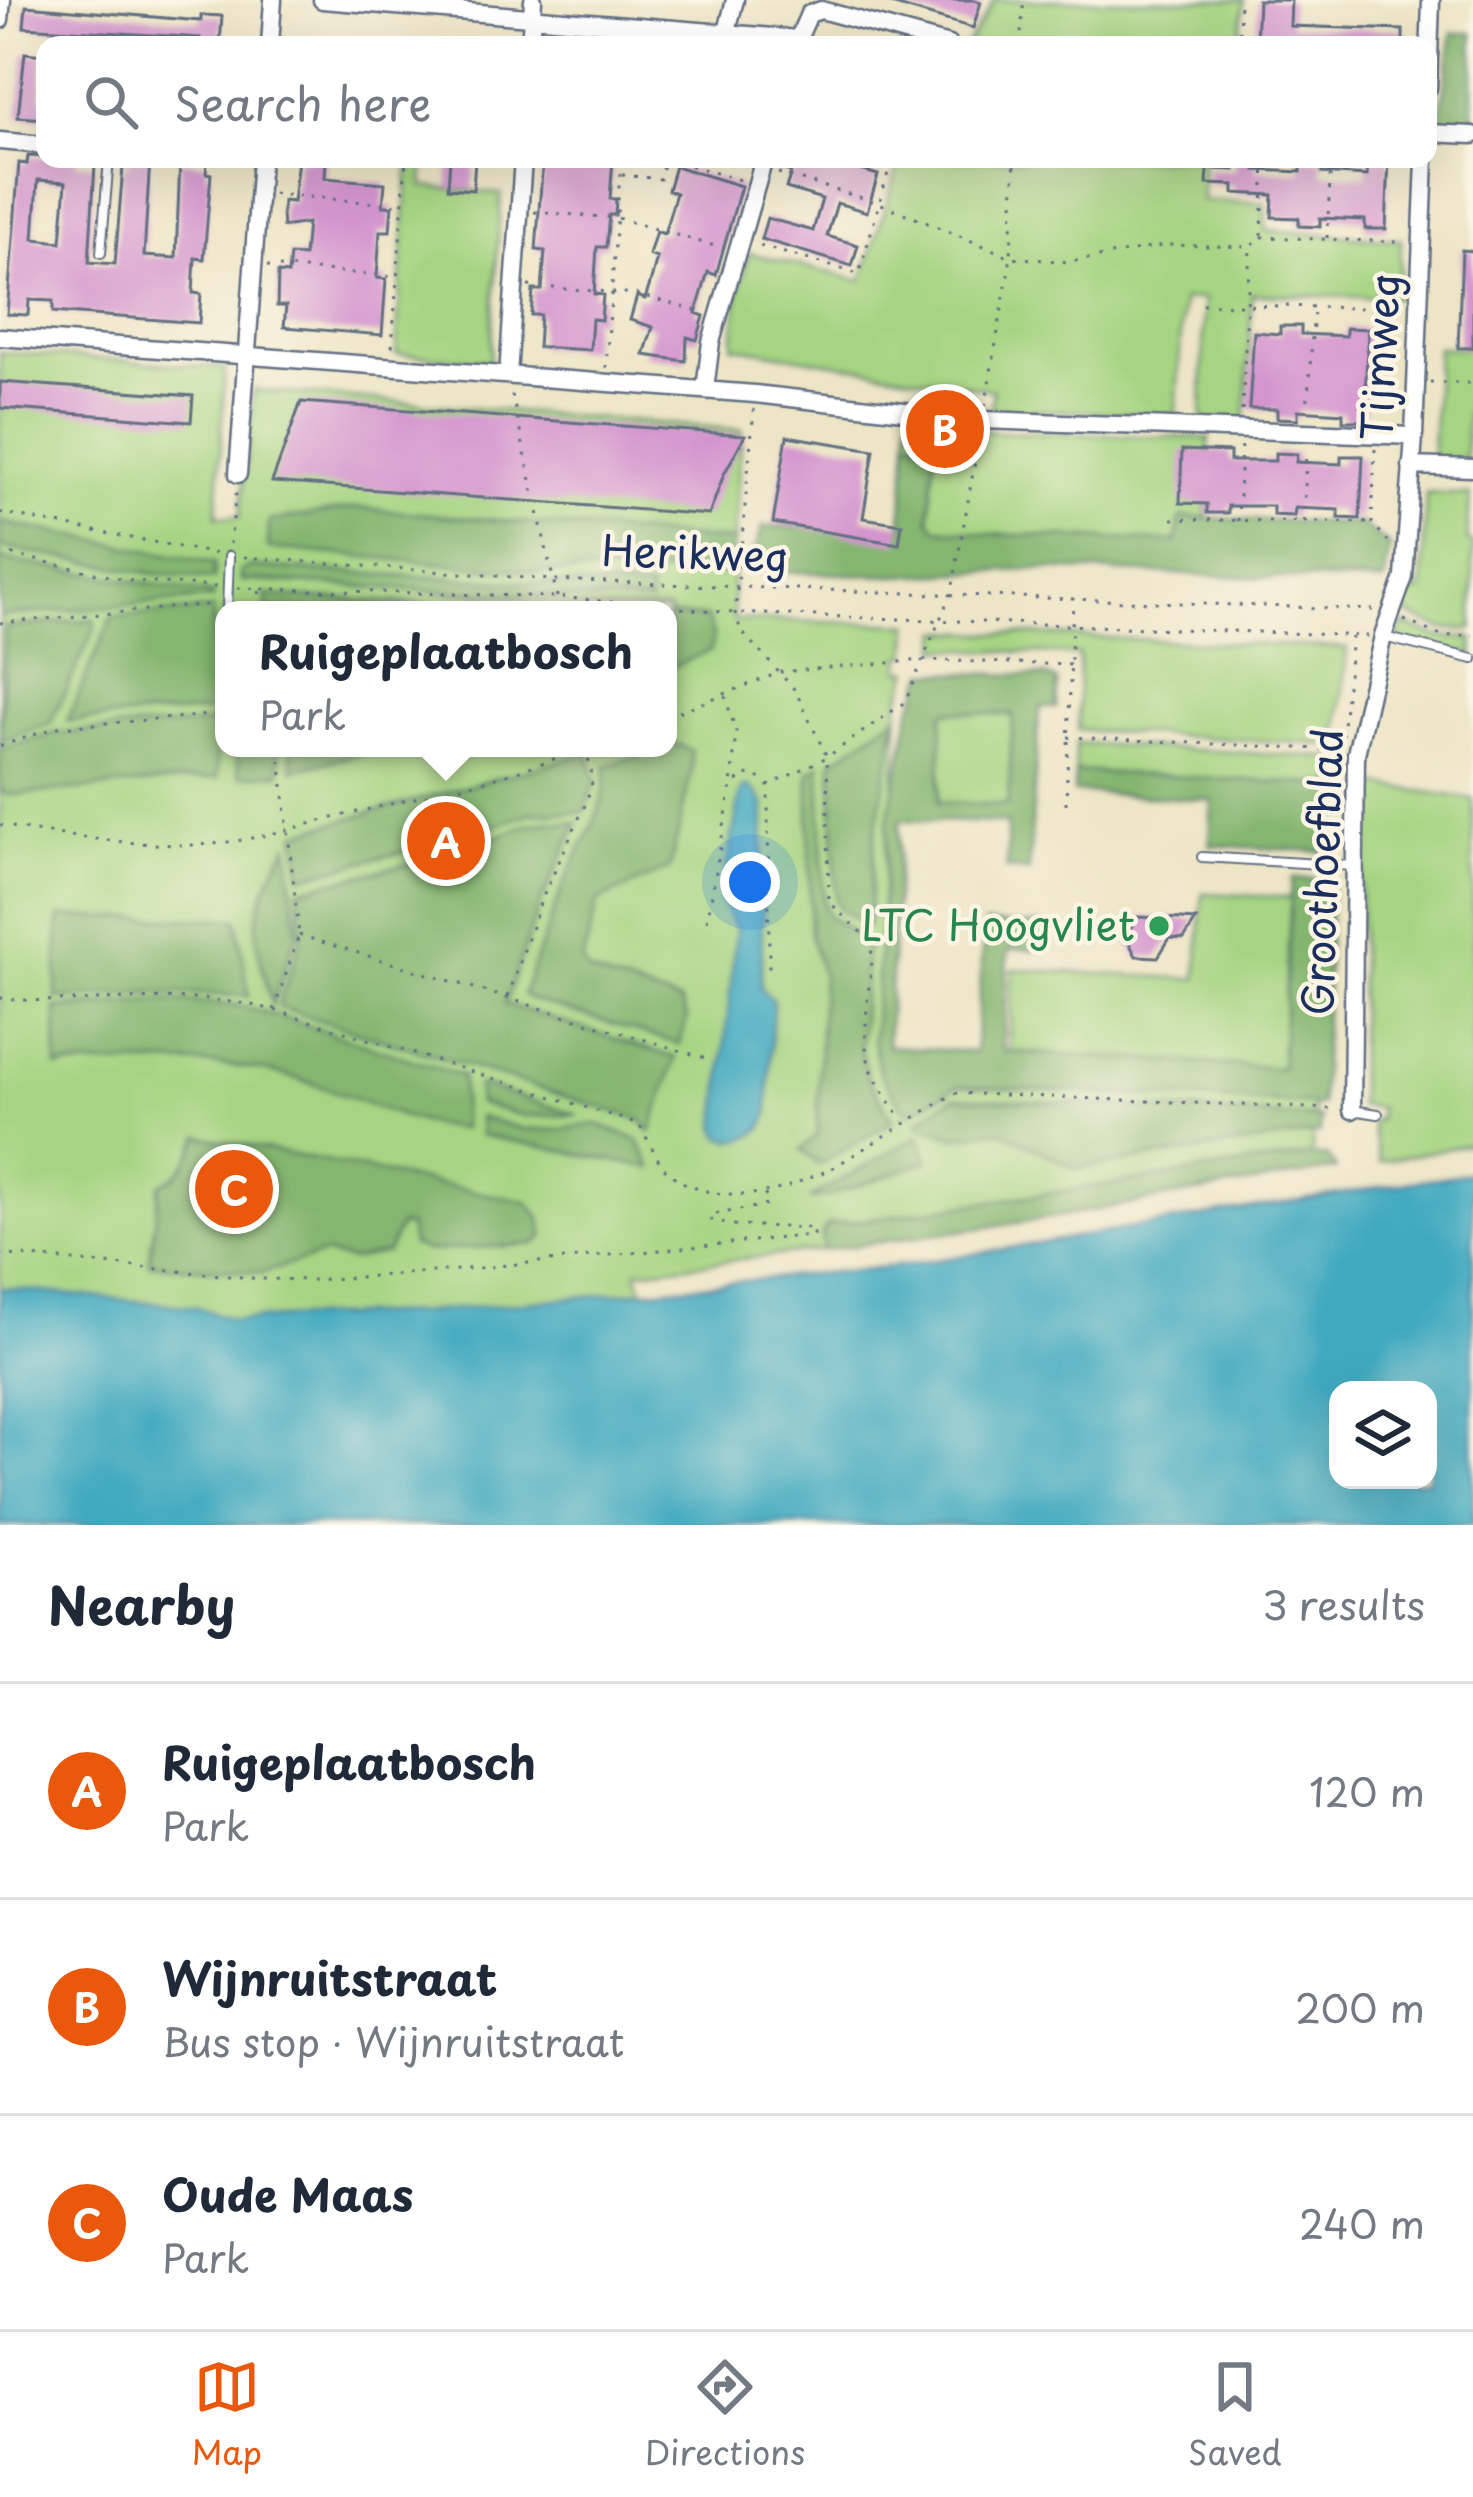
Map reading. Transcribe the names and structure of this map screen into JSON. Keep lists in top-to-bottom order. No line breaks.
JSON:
{"streets":{"street":["Tijmweg","Groothoefblad"],"path":["Herikweg"]},"crossings":[["Tijmweg","Herikweg"],["Tijmweg","Groothoefblad"],["Herikweg","Groothoefblad"]],"places":["LTC Hoogvliet"],"page":{"search":"Search here","pins":["B","A","C"],"popup":["Ruigeplaatbosch","Park"],"heading":["Nearby","3 results"],"list":[{"mark":"A","name":"Ruigeplaatbosch","note":"Park","value":"120 m"},{"mark":"B","name":"Wijnruitstraat","note":"Bus stop · Wijnruitstraat","value":"200 m"},{"mark":"C","name":"Oude Maas","note":"Park","value":"240 m"}],"nav":["Map","Directions","Saved"]}}
